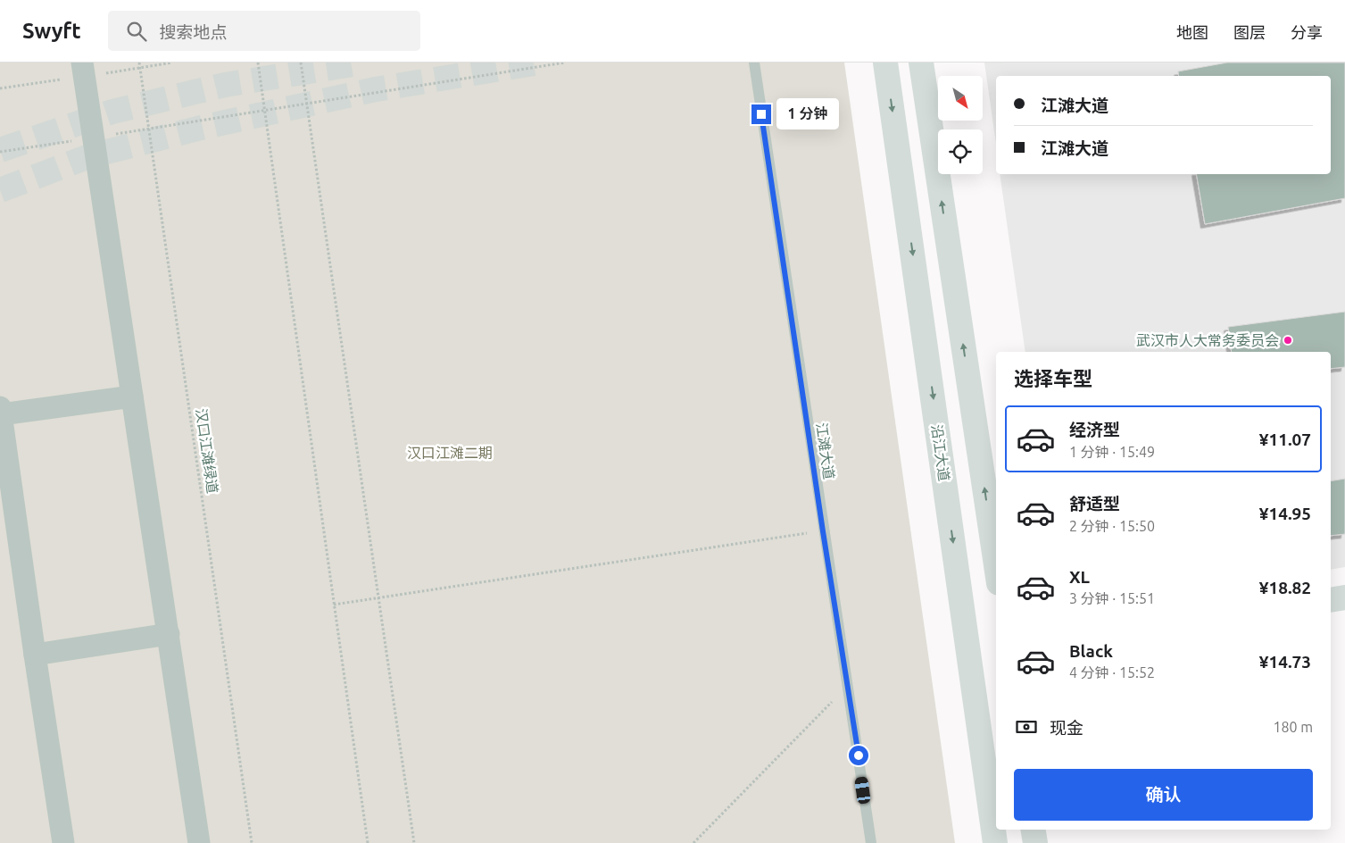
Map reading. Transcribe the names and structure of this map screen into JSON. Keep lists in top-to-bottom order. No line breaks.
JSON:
{"streets":{"main road":["沿江大道"],"lane":["江滩大道"],"path":["汉口江滩绿道"]},"parks":["汉口江滩二期"],"places":["武汉市人大常务委员会"],"north":"bottom right","page":{"header":"Swyft","search":"搜索地点","nav":["地图","图层","分享"],"banner":["江滩大道","江滩大道"],"bubble":"1 分钟","heading":"选择车型","list":[{"name":"经济型","note":"1 分钟 · 15:49","value":"¥11.07"},{"name":"舒适型","note":"2 分钟 · 15:50","value":"¥14.95"},{"name":"XL","note":"3 分钟 · 15:51","value":"¥18.82"},{"name":"Black","note":"4 分钟 · 15:52","value":"¥14.73"}],"pay":["现金","180 m"],"buttons":"确认"}}
